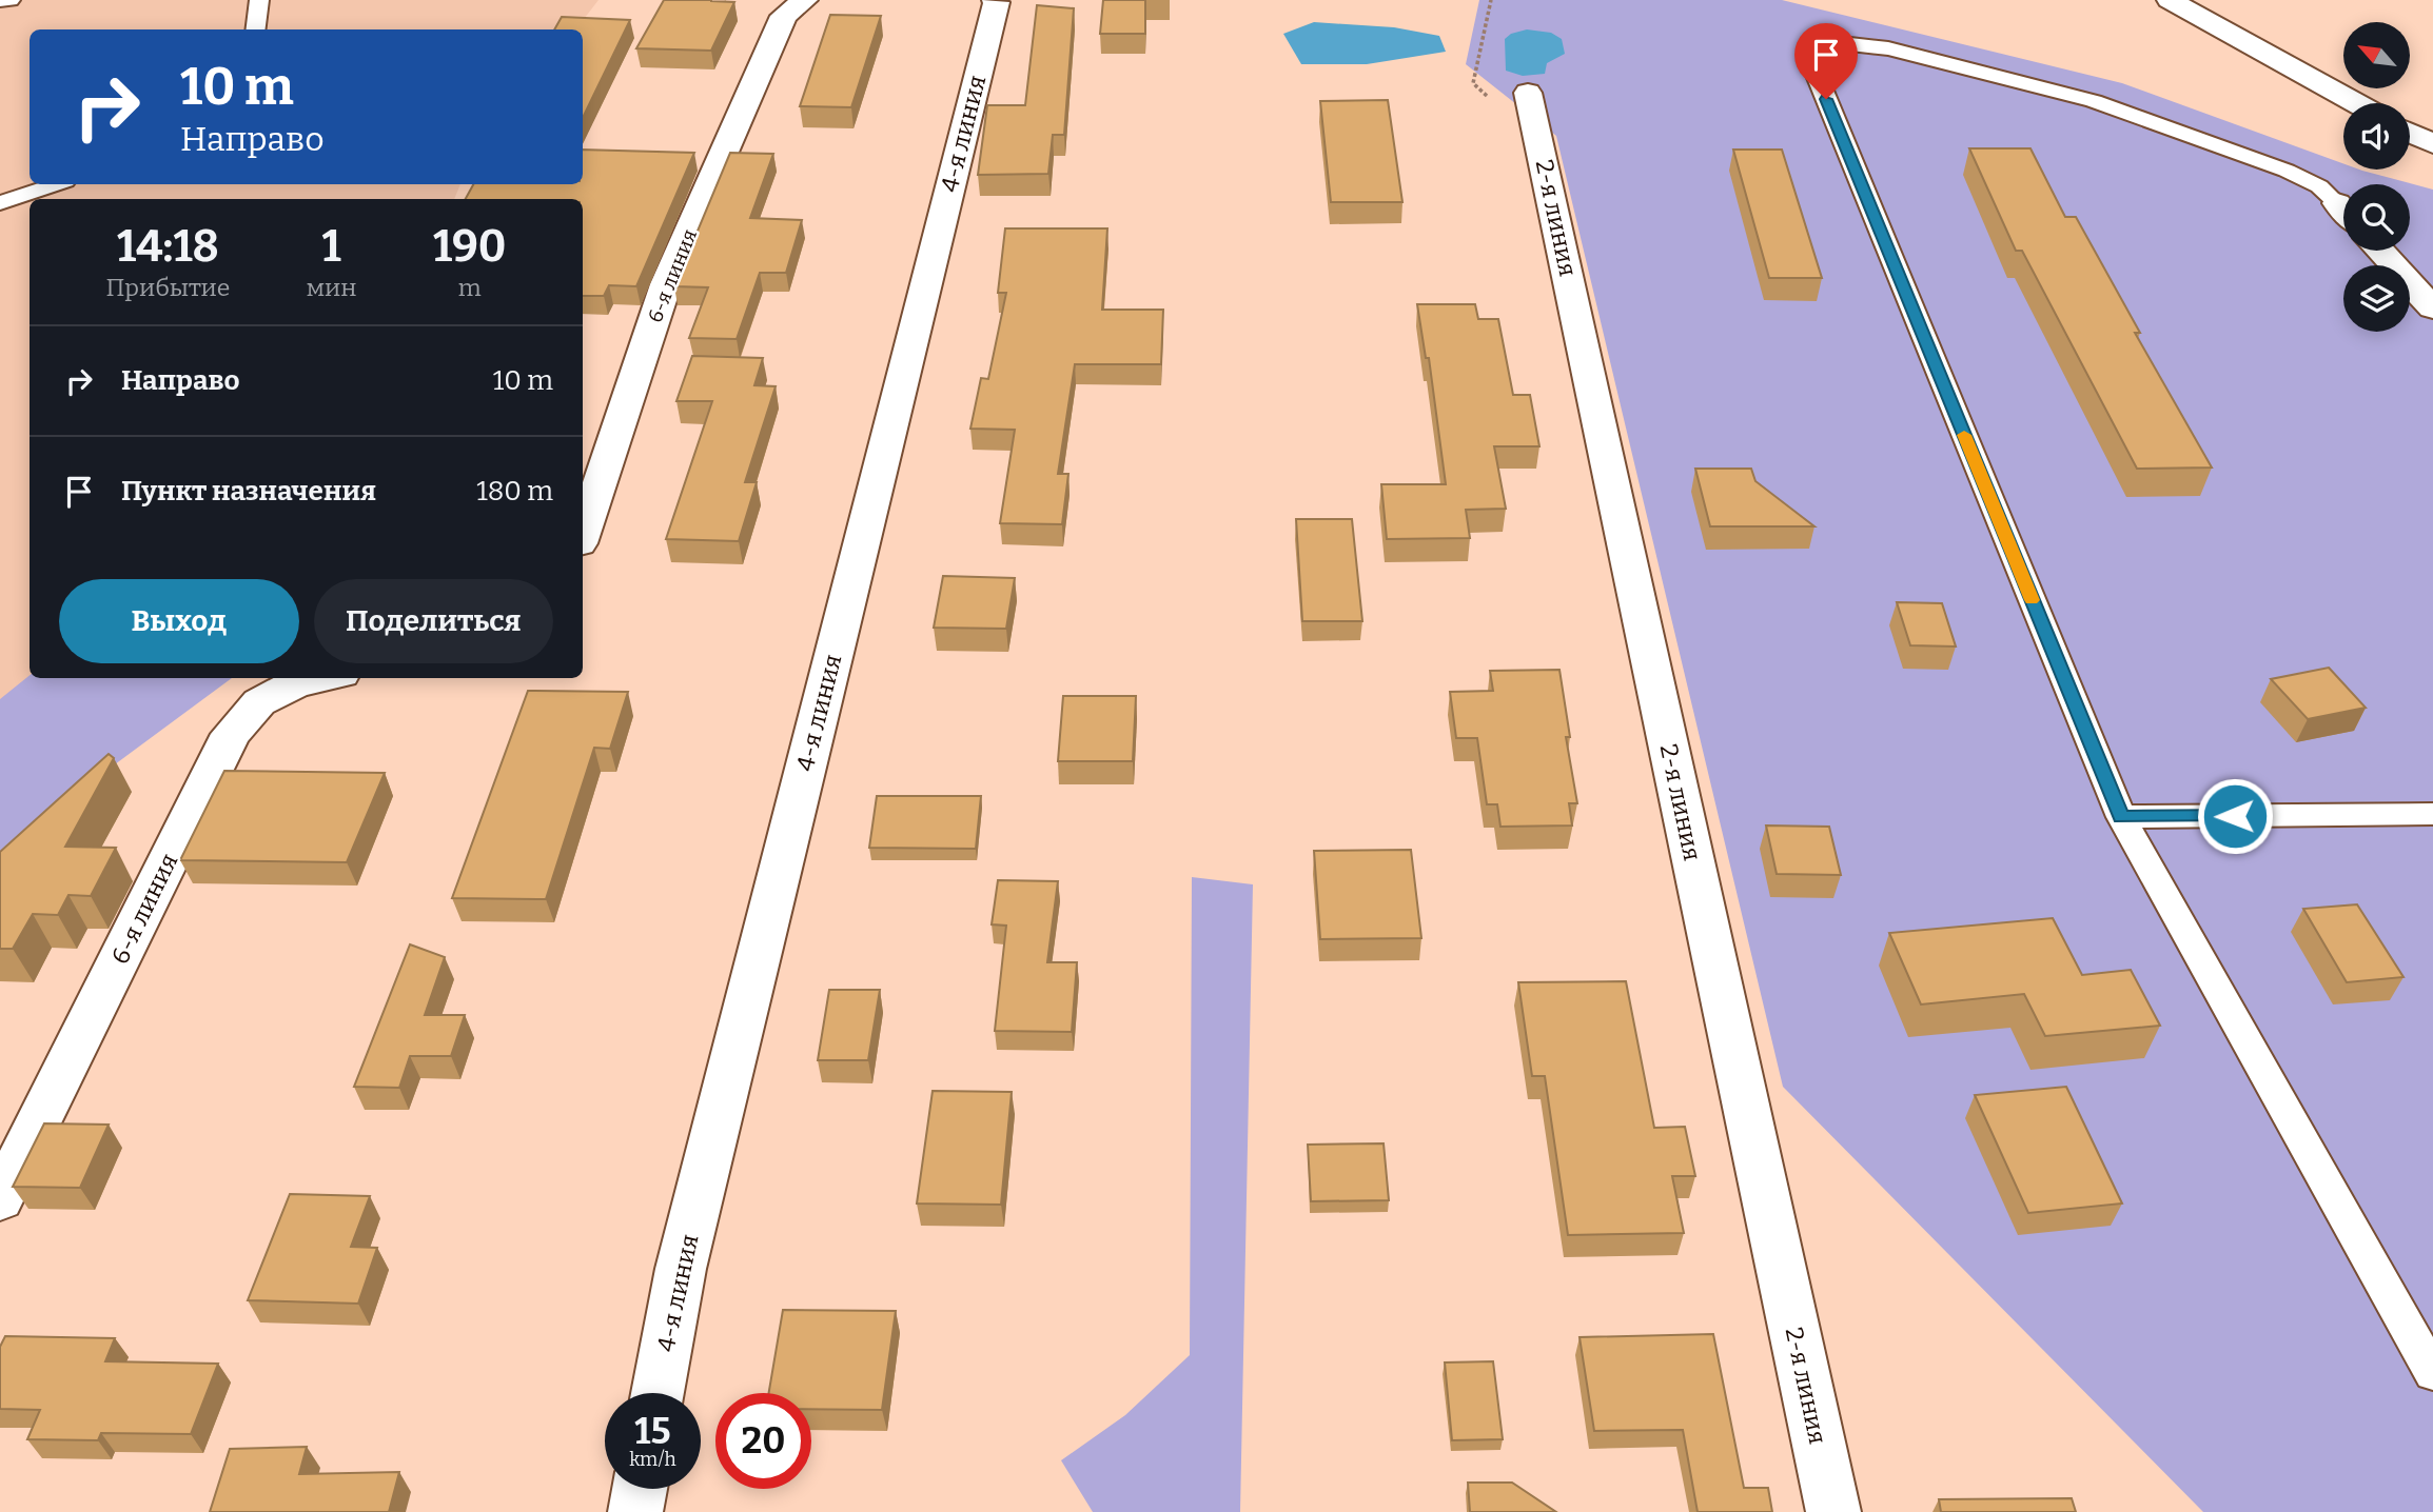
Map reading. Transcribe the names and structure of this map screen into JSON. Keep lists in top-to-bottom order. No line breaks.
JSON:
{"streets":{"street":["4-я линия","2-я линия","6-я линия"]},"north":"top left","page":{"turn":["10 m","Направо"],"eta":["14:18","Прибытие","1","мин","190","m"],"list":[{"name":"Направо","value":"10 m"},{"name":"Пункт назначения","value":"180 m"}],"buttons":["Выход","Поделиться"],"speed":"15 km/h","limit":"20"}}
